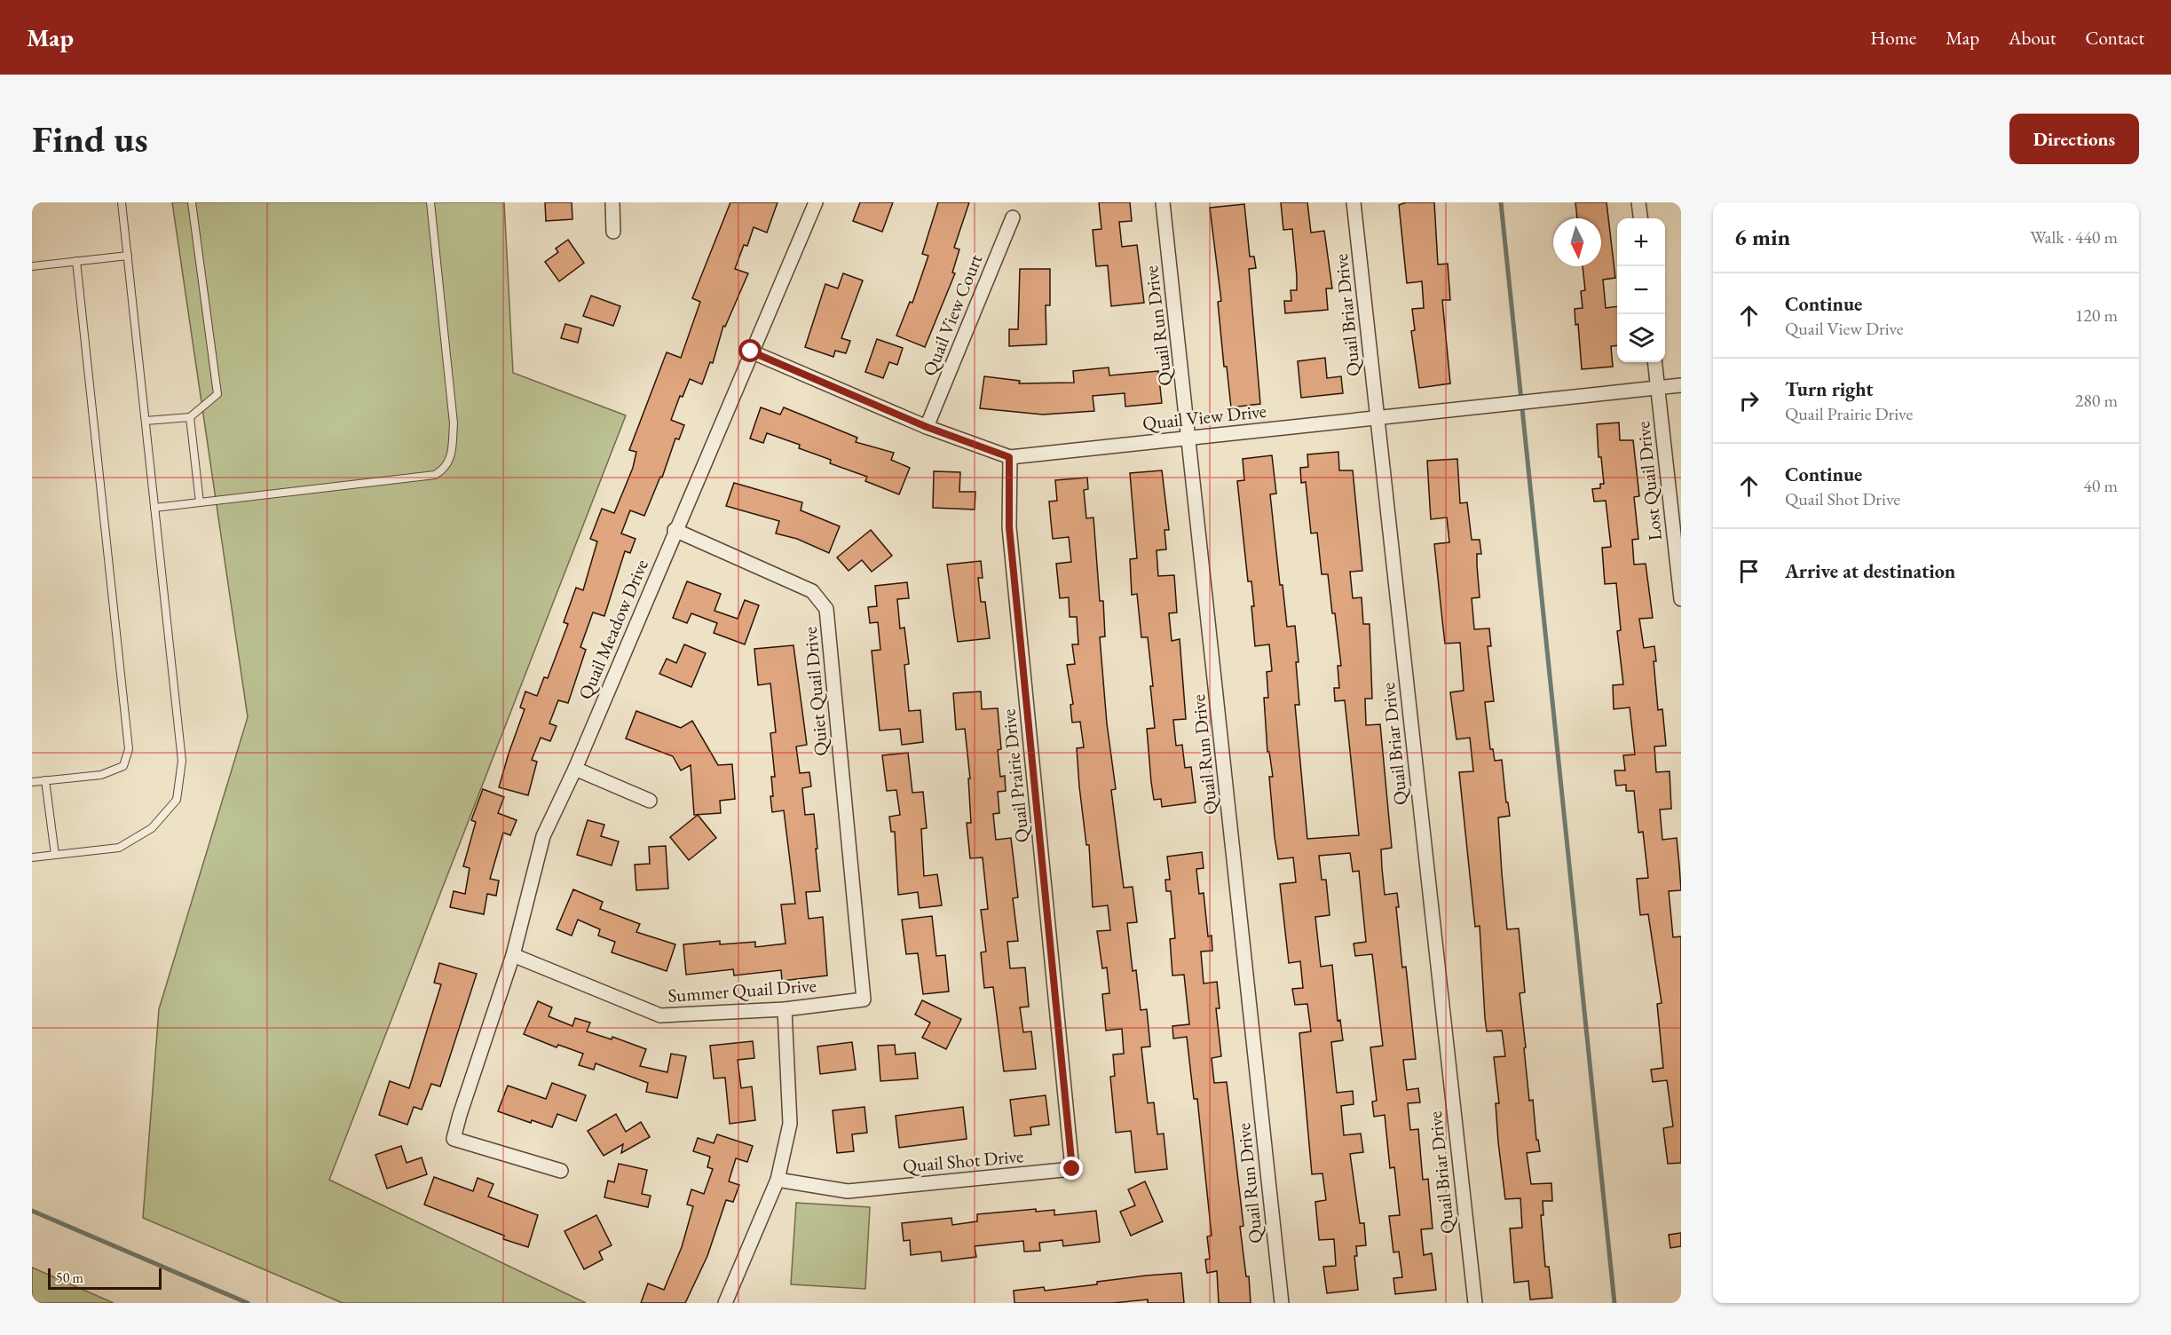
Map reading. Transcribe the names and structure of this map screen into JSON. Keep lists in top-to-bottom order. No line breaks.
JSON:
{"streets":{"street":["Quail View Court","Quail Briar Drive","Quail Run Drive","Quail View Drive","Lost Quail Drive","Quail Meadow Drive","Quiet Quail Drive","Quail Prairie Drive","Summer Quail Drive","Quail Shot Drive"]},"crossings":[["Quail View Court","Quail View Drive"],["Quail Briar Drive","Quail View Drive"],["Quail Run Drive","Quail View Drive"],["Quail View Drive","Lost Quail Drive"],["Quail View Drive","Quail Meadow Drive"],["Quail View Drive","Quail Prairie Drive"],["Quail Meadow Drive","Quiet Quail Drive"],["Quail Meadow Drive","Summer Quail Drive"],["Quiet Quail Drive","Summer Quail Drive"],["Quail Prairie Drive","Quail Shot Drive"]],"scale_bar":"50 m","north":"bottom","page":{"header":"Map","nav":["Home","Map","About","Contact"],"buttons":"Directions","title":"Find us","heading":["6 min","Walk · 440 m"],"map_buttons":["+","−"],"list":[["Continue","Quail View Drive","120 m"],["Turn right","Quail Prairie Drive","280 m"],["Continue","Quail Shot Drive","40 m"],"Arrive at destination"],"scale":"50 m"}}
